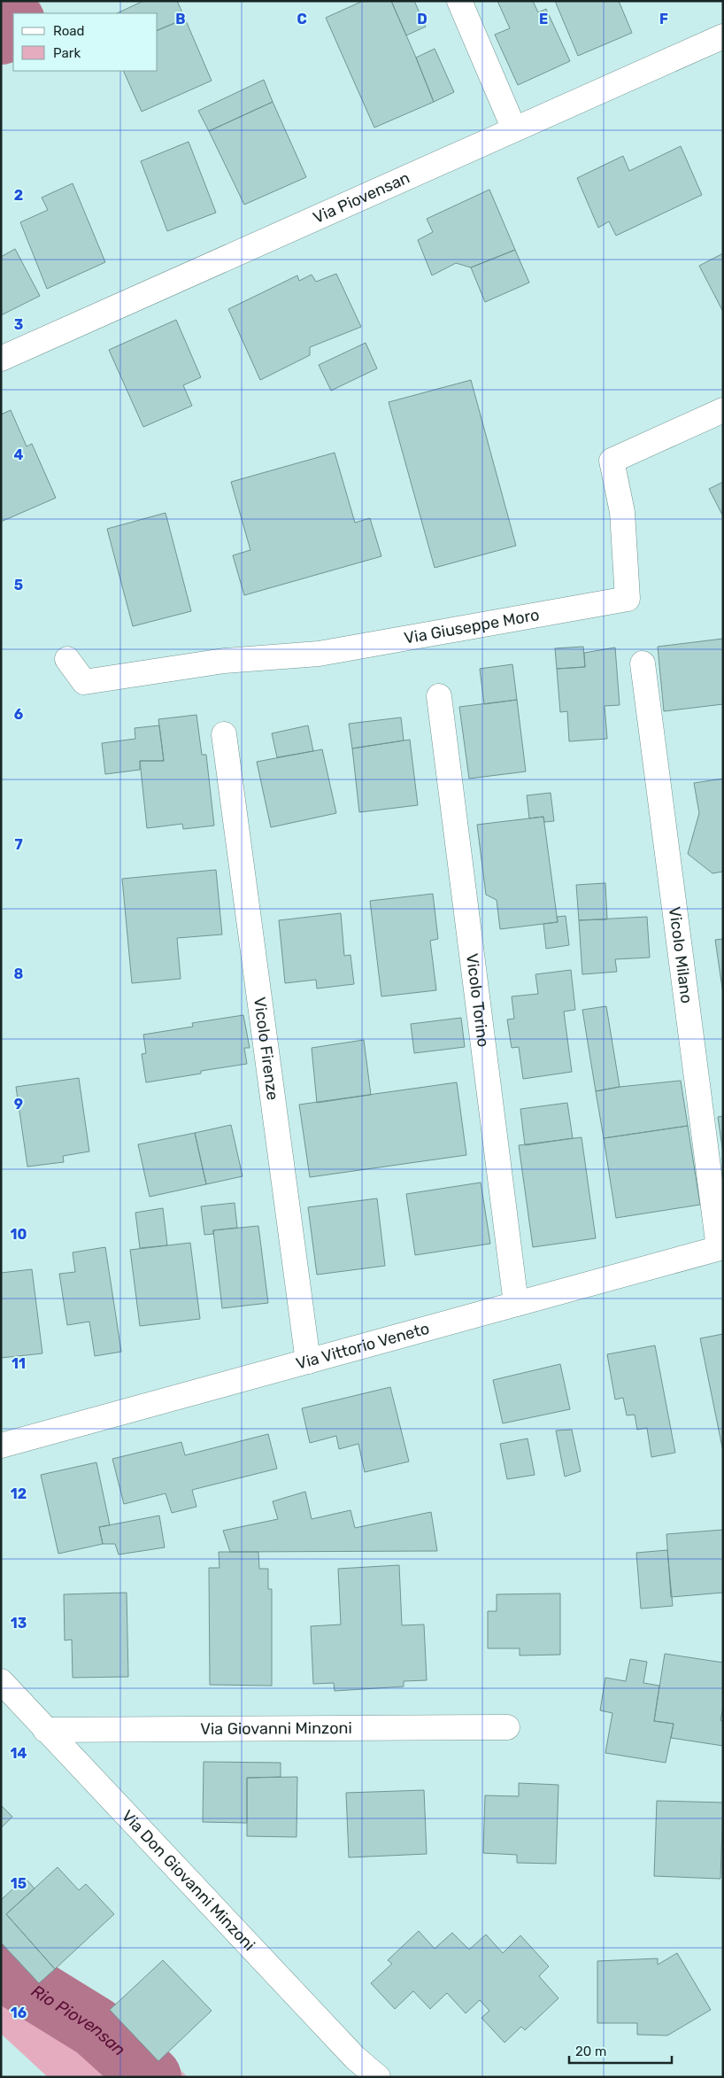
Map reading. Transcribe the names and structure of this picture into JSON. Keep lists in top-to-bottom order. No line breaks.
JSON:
{"streets":{"street":["Via Piovensan","Via Giuseppe Moro","Vicolo Milano","Vicolo Torino","Vicolo Firenze","Via Vittorio Veneto","Via Giovanni Minzoni","Via Don Giovanni Minzoni"]},"crossings":[["Vicolo Milano","Via Vittorio Veneto"],["Vicolo Torino","Via Vittorio Veneto"],["Vicolo Firenze","Via Vittorio Veneto"],["Via Giovanni Minzoni","Via Don Giovanni Minzoni"]],"water":["Rio Piovensan"],"legend":["Road","Park"],"scale_bar":"20 m","grid":{"columns":["B","C","D","E","F"],"rows":["2","3","4","5","6","7","8","9","10","11","12","13","14","15","16"]}}
